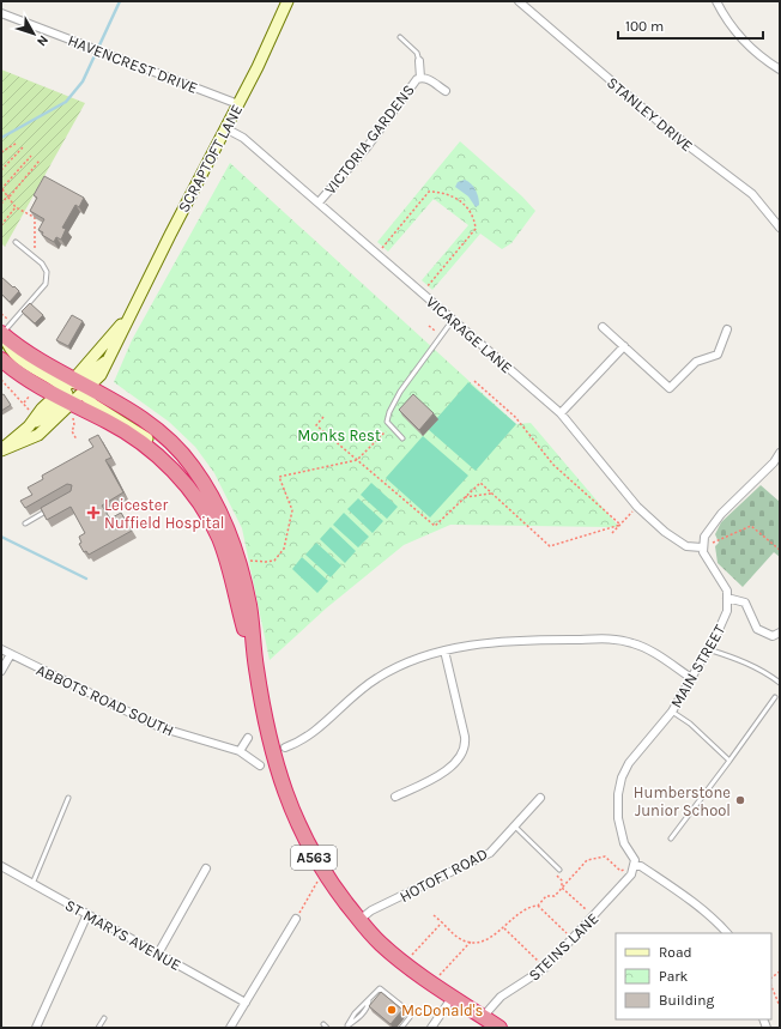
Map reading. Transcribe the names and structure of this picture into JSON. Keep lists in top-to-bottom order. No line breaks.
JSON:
{"streets":{"highway":["A563"],"street":["HAVENCREST DRIVE","STANLEY DRIVE","VICTORIA GARDENS","SCRAPTOFT LANE","VICARAGE LANE","MAIN STREET","ABBOTS ROAD SOUTH","HOTOFT ROAD","ST MARYS AVENUE","STEINS LANE"]},"crossings":[["HAVENCREST DRIVE","SCRAPTOFT LANE"],["VICTORIA GARDENS","VICARAGE LANE"],["SCRAPTOFT LANE","VICARAGE LANE"],["SCRAPTOFT LANE","A563"],["MAIN STREET","STEINS LANE"],["A563","HOTOFT ROAD"],["A563","STEINS LANE"]],"parks":["Monks Rest"],"places":{"health":["Leicester Nuffield Hospital"],"other":["Humberstone Junior School","McDonald's"]},"legend":["Road","Park","Building"],"scale_bar":"100 m","north":"bottom right"}
